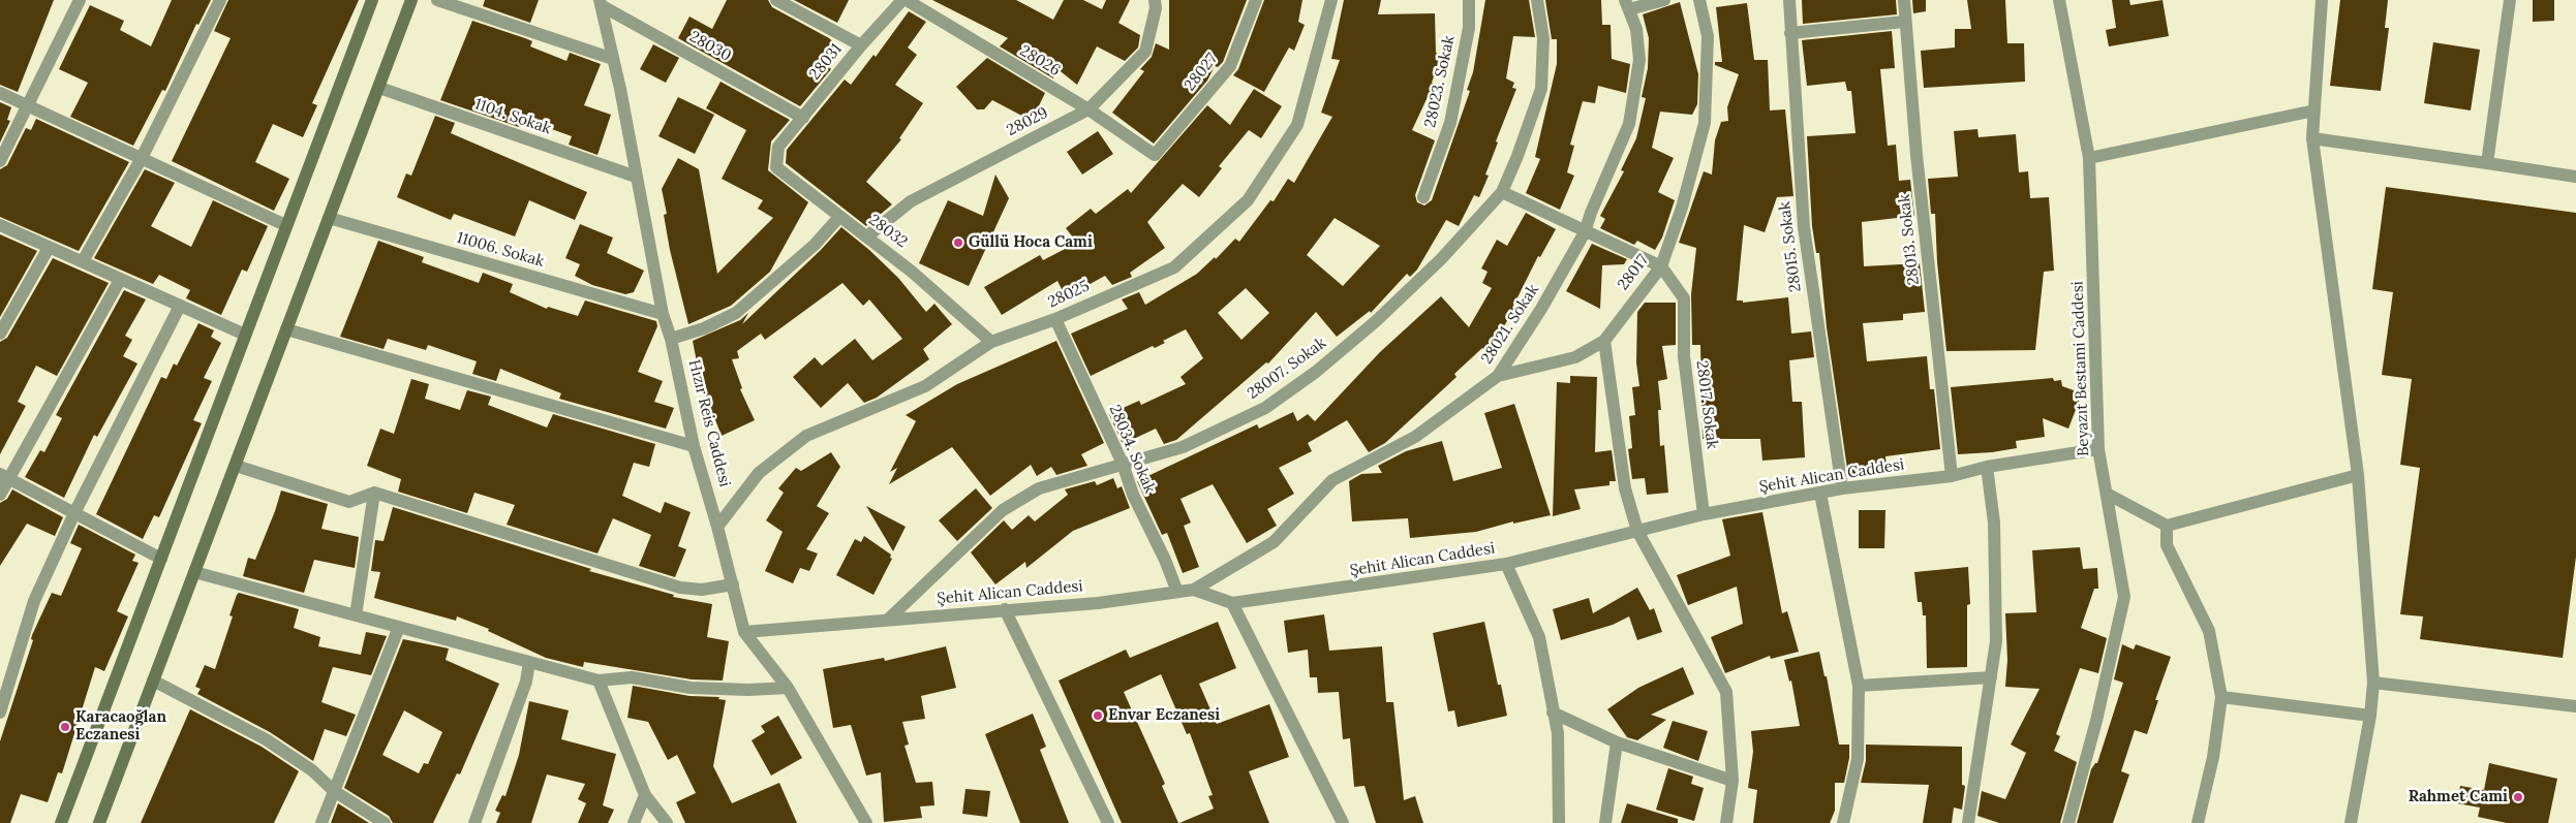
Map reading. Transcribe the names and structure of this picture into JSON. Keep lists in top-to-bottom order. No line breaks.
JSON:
{"streets":{"street":["28030","28026","28031","28027","28023. Sokak","1104. Sokak","28029","28032","28013. Sokak","28015. Sokak","11006. Sokak","28017","28025","28021. Sokak","28007. Sokak","Beyazıt Bestami Caddesi","28017. Sokak","Hızır Reis Caddesi","28034. Sokak","Şehit Alican Caddesi"]},"crossings":[["28030","28031"],["28030","Hızır Reis Caddesi"],["28026","28031"],["28026","28027"],["28026","28029"],["28031","28032"],["1104. Sokak","Hızır Reis Caddesi"],["28029","28032"],["28032","28025"],["28013. Sokak","Şehit Alican Caddesi"],["28015. Sokak","Şehit Alican Caddesi"],["11006. Sokak","Hızır Reis Caddesi"],["28017","28017. Sokak"],["28025","Hızır Reis Caddesi"],["28025","28034. Sokak"],["28021. Sokak","Şehit Alican Caddesi"],["28007. Sokak","28034. Sokak"],["28007. Sokak","Şehit Alican Caddesi"],["Beyazıt Bestami Caddesi","Şehit Alican Caddesi"],["28017. Sokak","Şehit Alican Caddesi"],["Hızır Reis Caddesi","Şehit Alican Caddesi"],["28034. Sokak","Şehit Alican Caddesi"]],"places":["Güllü Hoca Cami","Envar Eczanesi","Karacaoğlan Eczanesi","Rahmet Cami"]}
